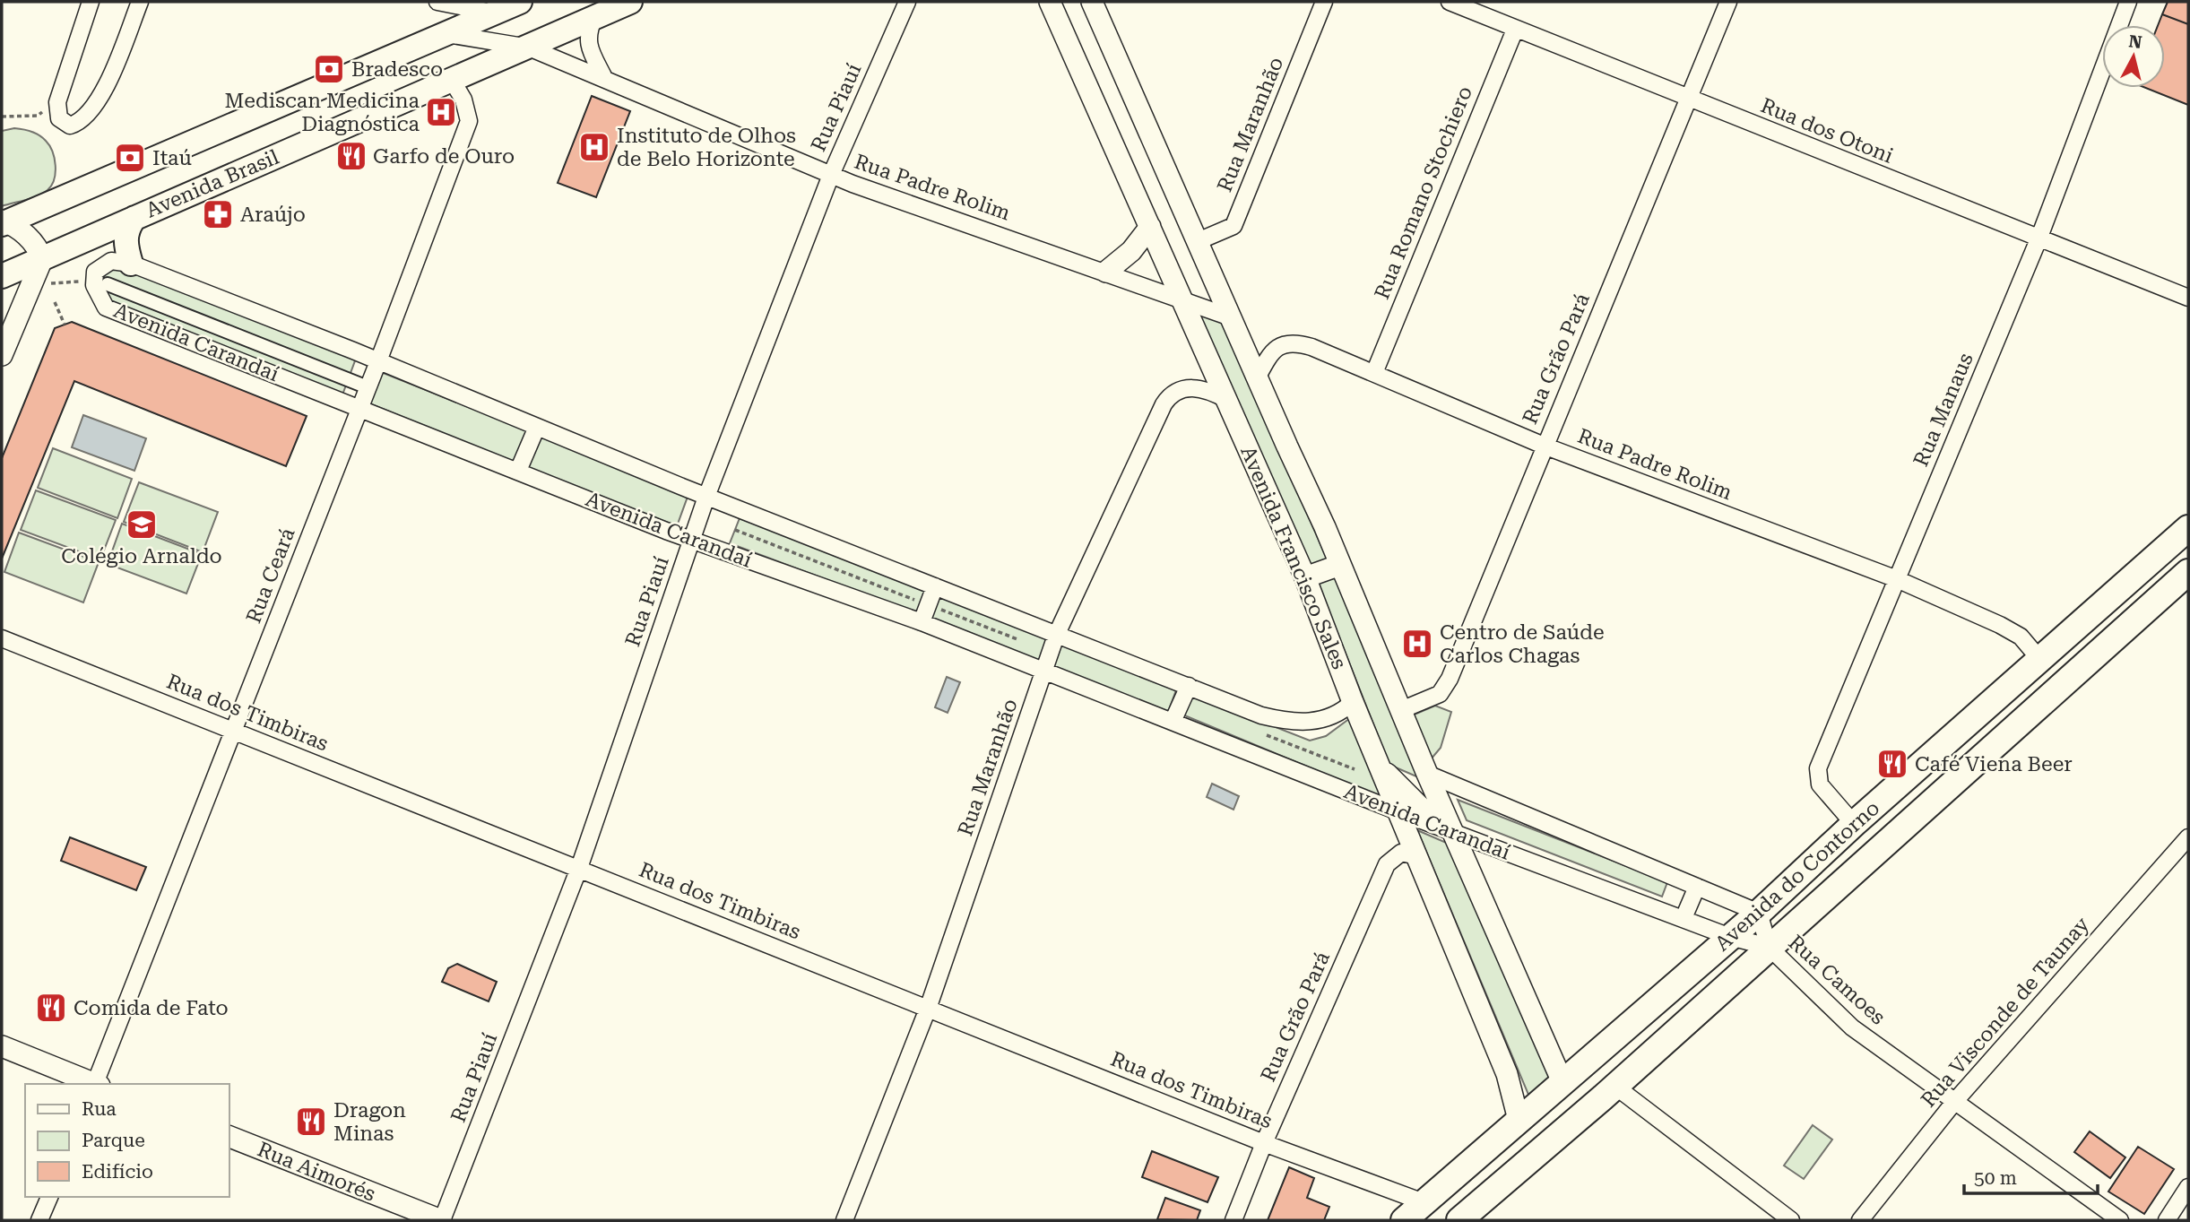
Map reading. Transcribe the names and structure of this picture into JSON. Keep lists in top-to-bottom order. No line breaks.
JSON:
{"streets":{"main road":["Avenida Brasil","Avenida do Contorno"],"street":["Rua Piauí","Rua Maranhão","Rua dos Otoni","Rua Padre Rolim","Rua Romano Stochiero","Avenida Carandaí","Rua Grão Pará","Rua Manaus","Avenida Francisco Sales","Rua Ceará","Rua dos Timbiras","Rua Camoes","Rua Visconde de Taunay","Rua Aimorés"]},"crossings":[["Rua Piauí","Rua Padre Rolim"],["Rua Piauí","Avenida Carandaí"],["Rua Piauí","Rua dos Timbiras"],["Rua Piauí","Rua Aimorés"],["Rua Maranhão","Avenida Carandaí"],["Rua Maranhão","Avenida Francisco Sales"],["Rua Maranhão","Rua dos Timbiras"],["Rua dos Otoni","Rua Romano Stochiero"],["Rua dos Otoni","Rua Grão Pará"],["Rua dos Otoni","Rua Manaus"],["Avenida Brasil","Rua Padre Rolim"],["Avenida Brasil","Rua Ceará"],["Rua Padre Rolim","Rua Romano Stochiero"],["Rua Padre Rolim","Rua Grão Pará"],["Rua Padre Rolim","Rua Manaus"],["Rua Padre Rolim","Avenida Francisco Sales"],["Rua Padre Rolim","Avenida do Contorno"],["Avenida Carandaí","Avenida Francisco Sales"],["Avenida Carandaí","Rua Ceará"],["Avenida Carandaí","Avenida do Contorno"],["Avenida Carandaí","Rua Camoes"],["Rua Grão Pará","Avenida Francisco Sales"],["Rua Grão Pará","Rua dos Timbiras"],["Rua Manaus","Avenida do Contorno"],["Avenida Francisco Sales","Avenida do Contorno"],["Rua Ceará","Rua dos Timbiras"],["Rua dos Timbiras","Avenida do Contorno"],["Avenida do Contorno","Rua Camoes"],["Rua Camoes","Rua Visconde de Taunay"]],"places":{"bank":["Bradesco","Itaú"],"hospital":["Mediscan Medicina Diagnóstica","Instituto de Olhos de Belo Horizonte","Centro de Saúde Carlos Chagas"],"restaurant":["Garfo de Ouro","Café Viena Beer","Comida de Fato","Dragon Minas"],"pharmacy":["Araújo"],"school or university":["Colégio Arnaldo"]},"legend":["Rua","Parque","Edifício"],"scale_bar":"50 m","north":"top"}
